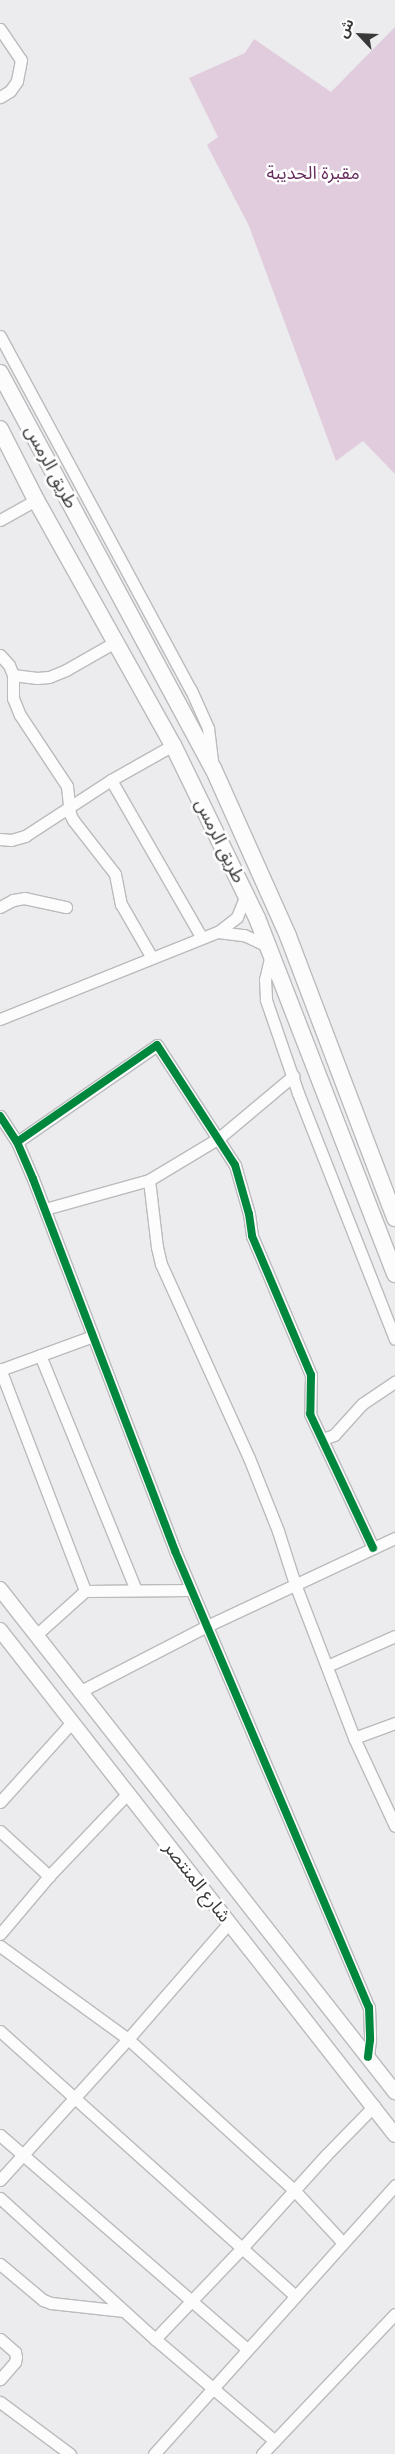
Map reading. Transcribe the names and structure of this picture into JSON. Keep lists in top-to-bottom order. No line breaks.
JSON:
{"streets":{"highway":["طريق الرمس"],"main road":["شارع المنتصر"]},"parks":["مقبرة الحديبة"],"north":"top left"}
